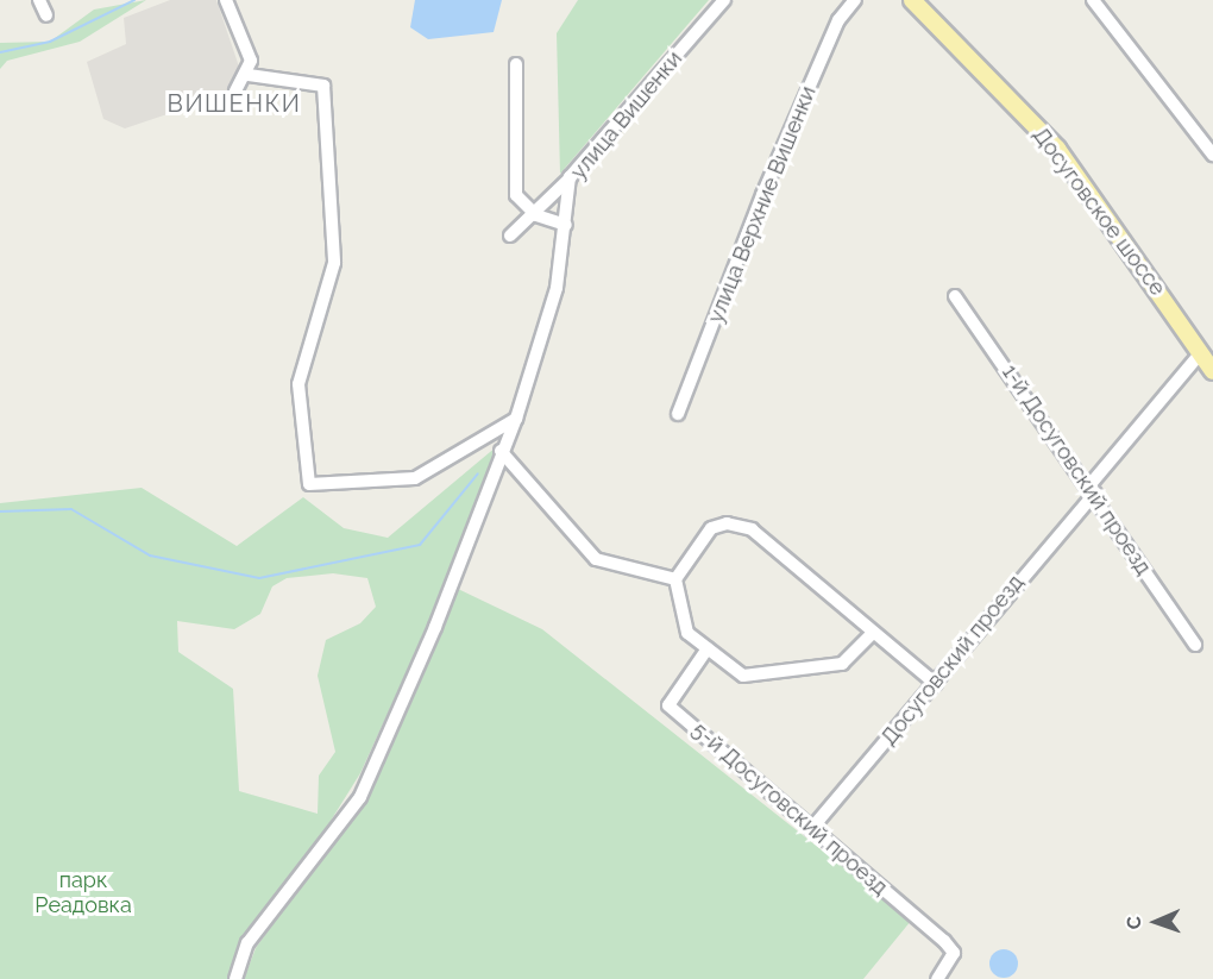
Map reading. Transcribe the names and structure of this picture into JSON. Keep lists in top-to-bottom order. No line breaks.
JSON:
{"streets":{"main road":["Досуговское шоссе"],"street":["улица Вишенки","улица Верхние Вишенки","1-й Досуговский проезд","Досуговский проезд","5-й Досуговский проезд"]},"crossings":[["Досуговское шоссе","Досуговский проезд"],["1-й Досуговский проезд","Досуговский проезд"],["Досуговский проезд","5-й Досуговский проезд"]],"districts":["ВИШЕНКИ"],"parks":["парк Реадовка"],"north":"left"}
